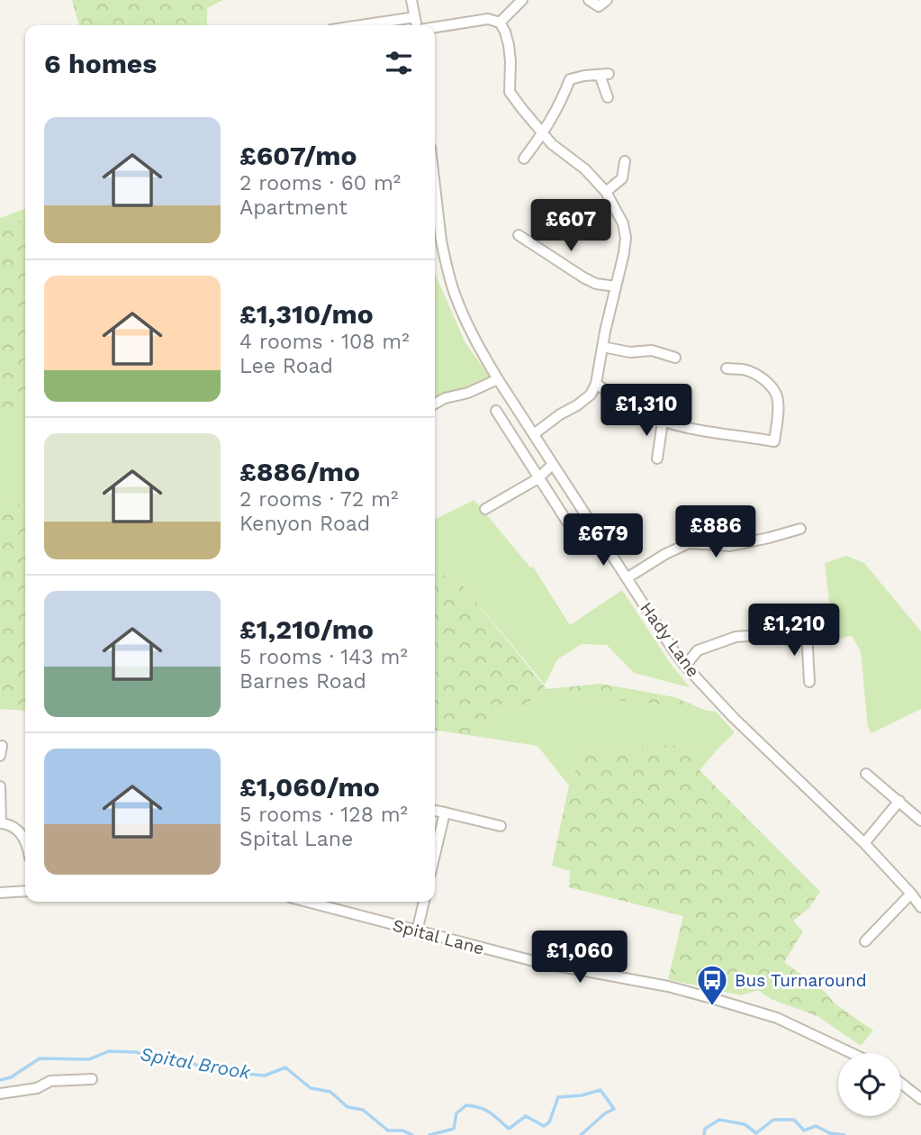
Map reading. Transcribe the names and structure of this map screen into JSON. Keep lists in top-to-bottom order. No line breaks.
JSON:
{"streets":{"street":["Hady Lane","Spital Lane"]},"water":["Spital Brook"],"places":{"bus stop":["Bus Turnaround"]},"page":{"heading":"6 homes","list":[{"name":"£607/mo","note":"2 rooms · 60 m² · Apartment"},{"name":"£1,310/mo","note":"4 rooms · 108 m² · Lee Road"},{"name":"£886/mo","note":"2 rooms · 72 m² · Kenyon Road"},{"name":"£1,210/mo","note":"5 rooms · 143 m² · Barnes Road"},{"name":"£1,060/mo","note":"5 rooms · 128 m² · Spital Lane"}],"price":["£607","£1,310","£886","£679","£1,210","£1,060"]}}
